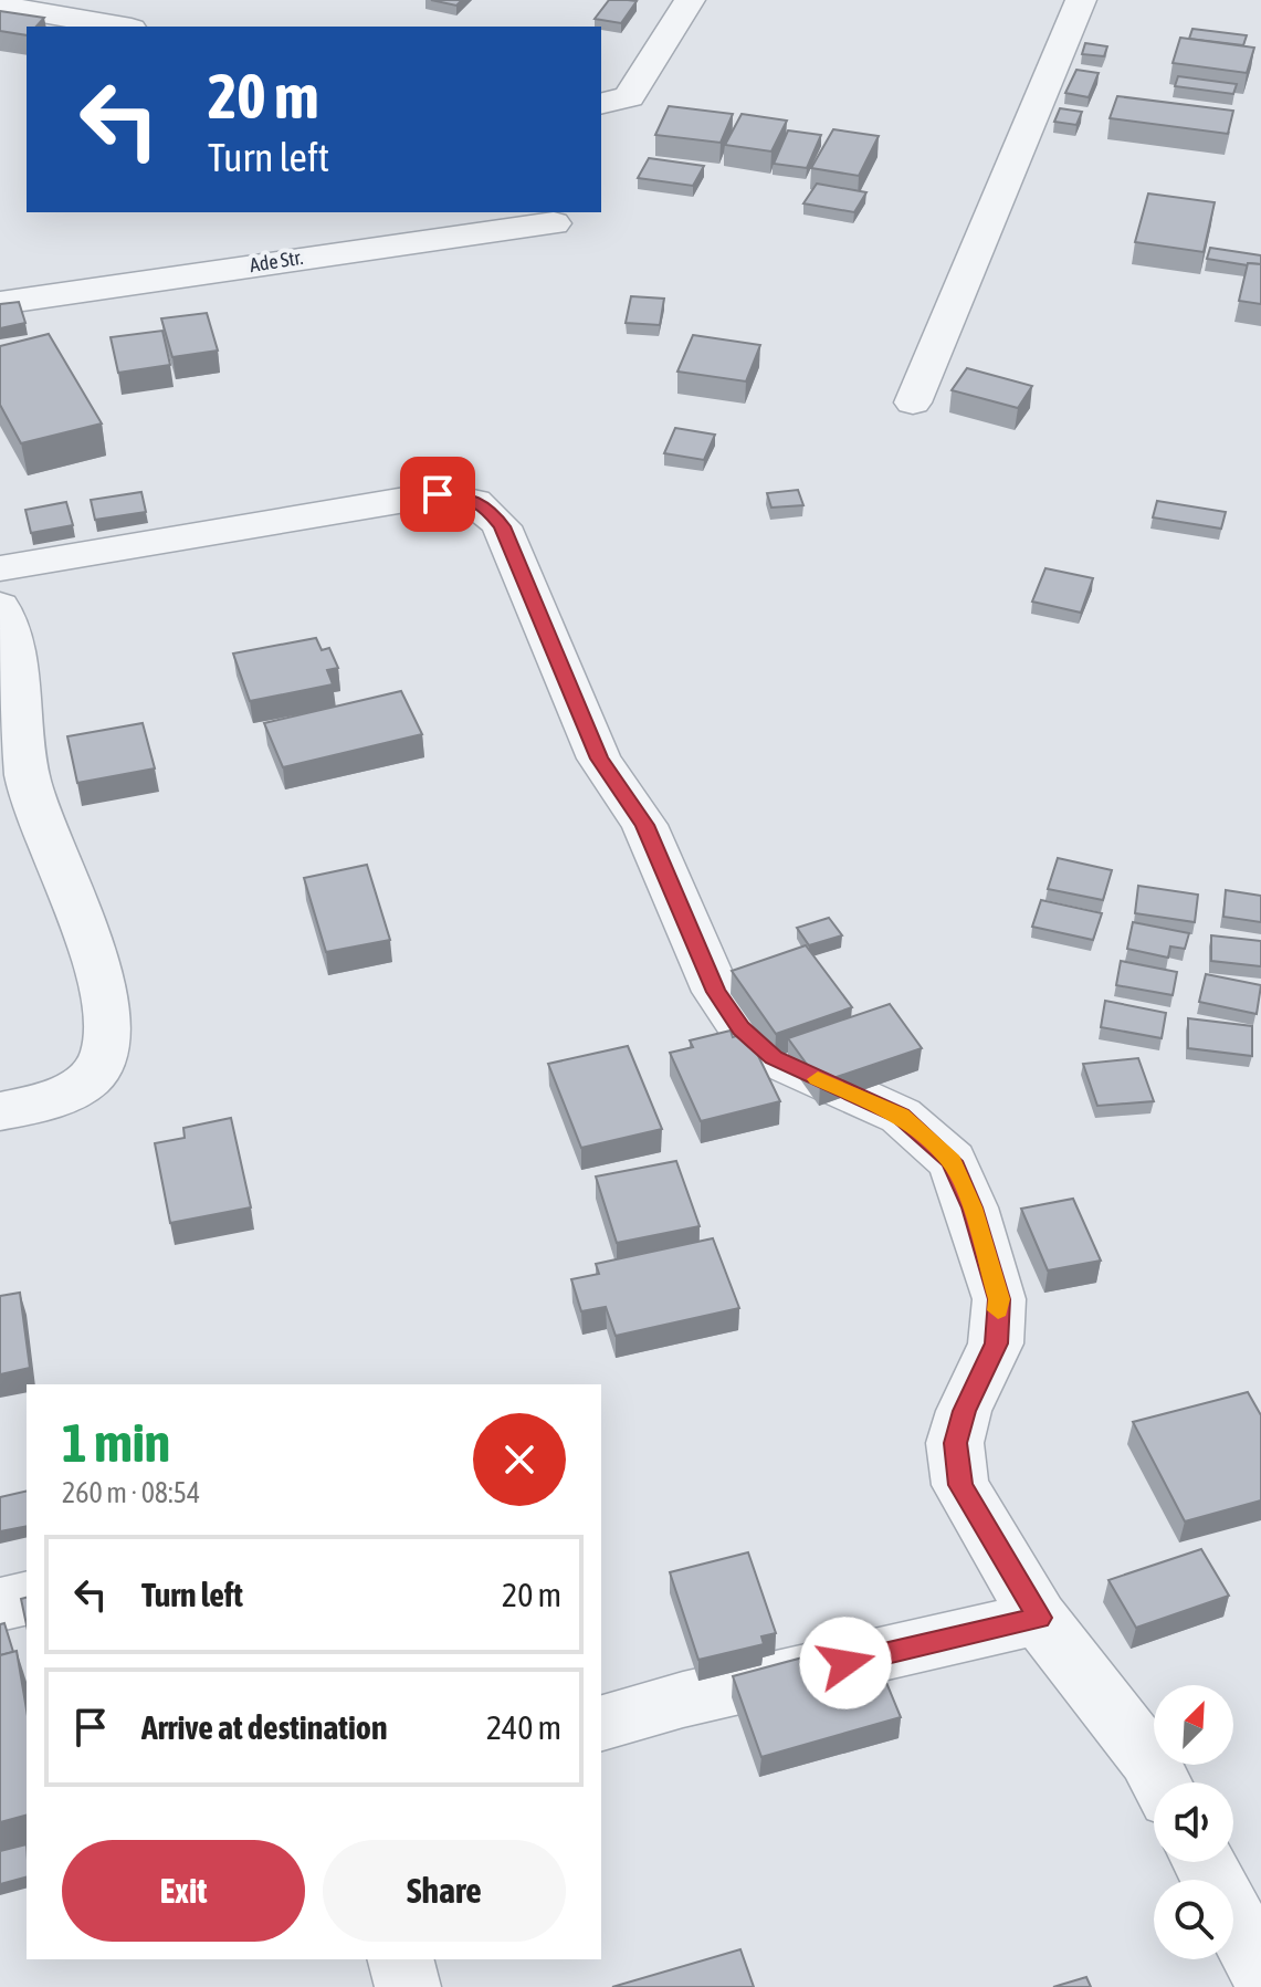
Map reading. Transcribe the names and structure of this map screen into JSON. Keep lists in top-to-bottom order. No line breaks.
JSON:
{"streets":{"street":["Ade Str."]},"north":"top right","page":{"turn":["20 m","Turn left"],"heading":["1 min","260 m · 08:54"],"list":[{"name":"Turn left","value":"20 m"},{"name":"Arrive at destination","value":"240 m"}],"buttons":["Exit","Share"]}}
